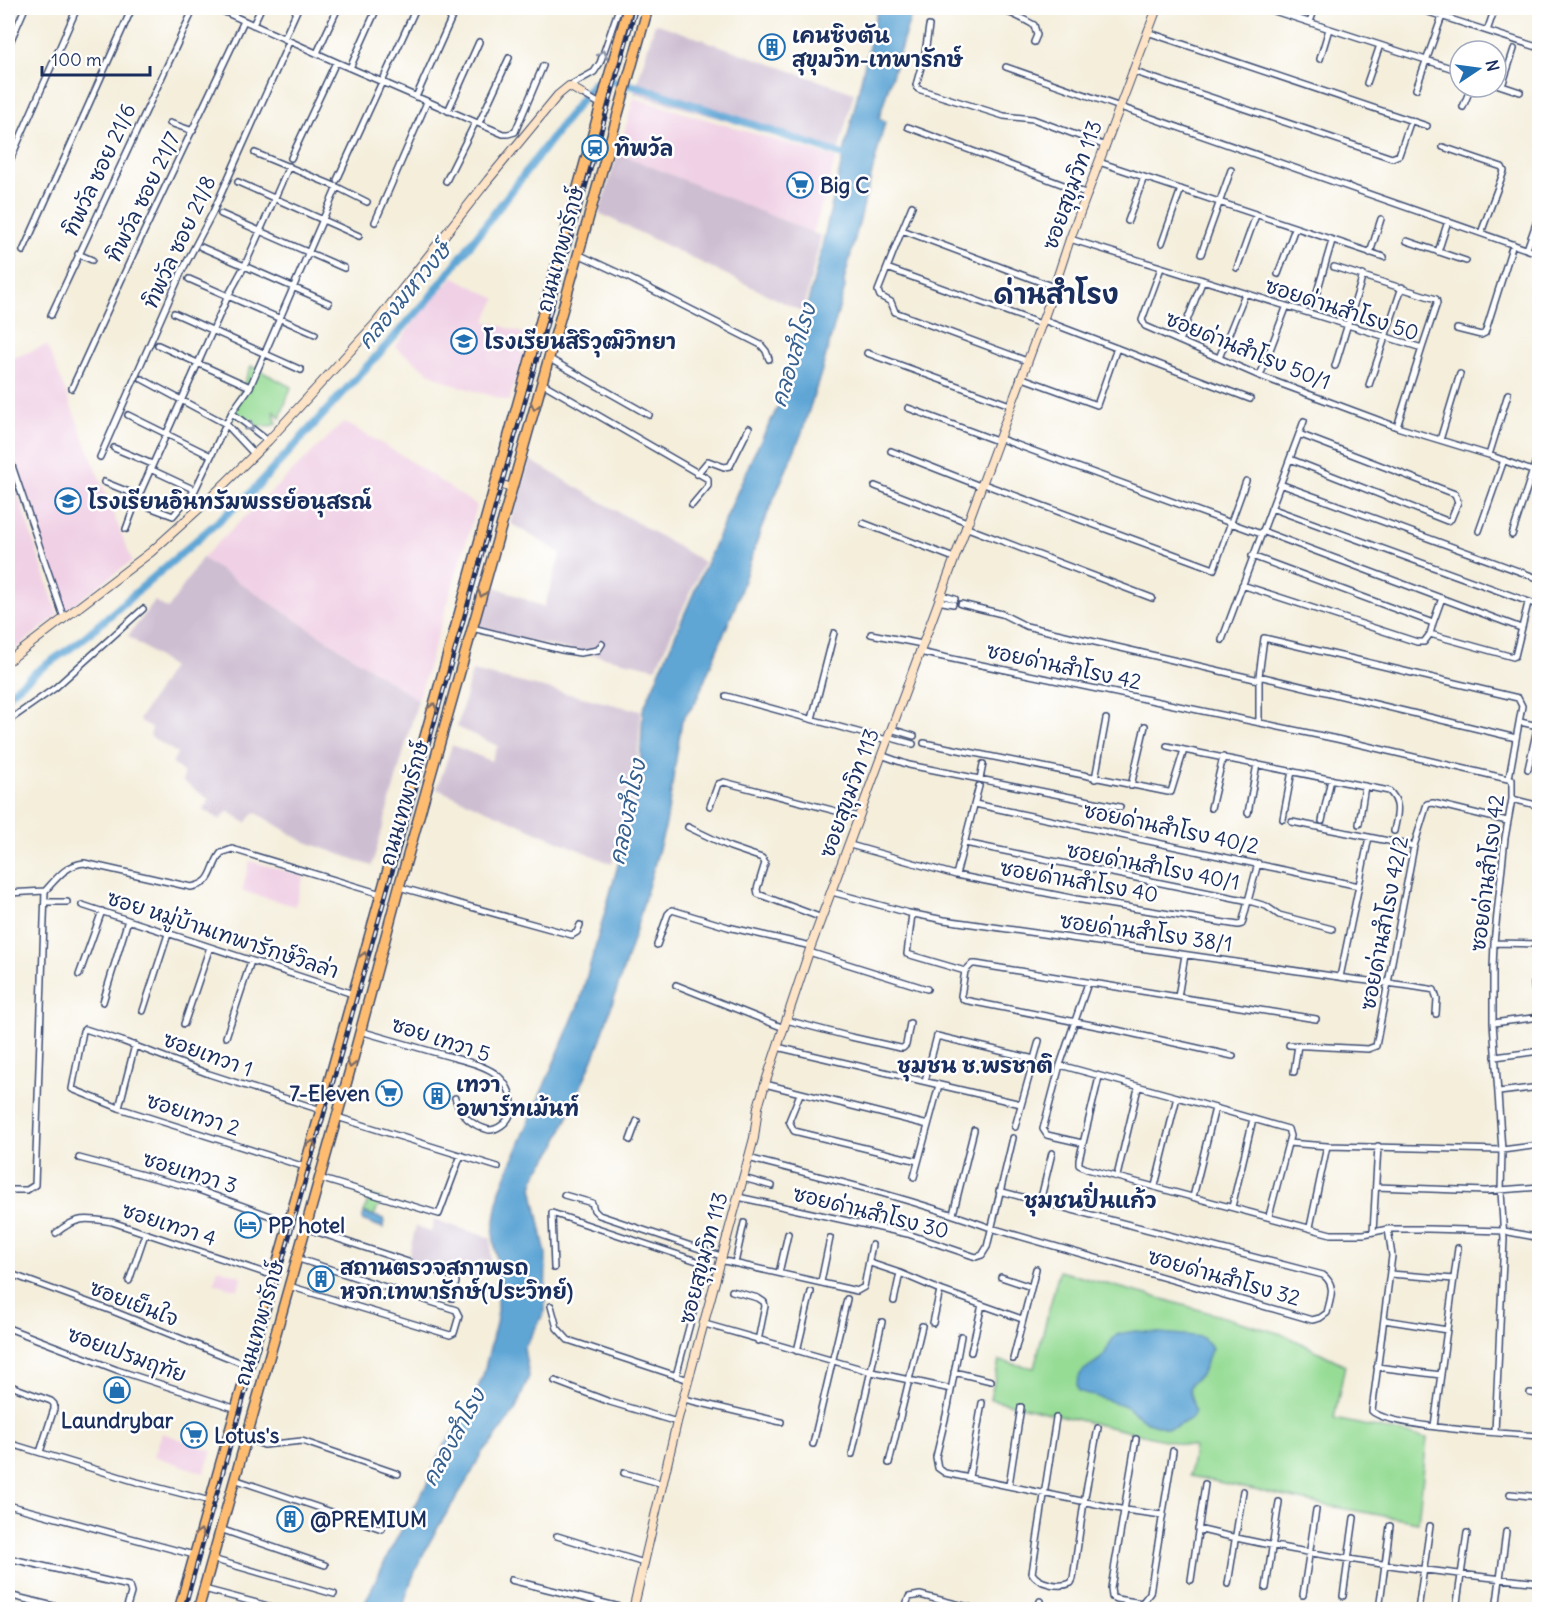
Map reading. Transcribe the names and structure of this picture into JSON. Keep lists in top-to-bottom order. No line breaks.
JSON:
{"streets":{"main road":["ซอยสุขุมวิท 113","ถนนเทพารักษ์"],"street":["ทิพวัล ซอย 21/6","ทิพวัล ซอย 21/7","ทิพวัล ซอย 21/8","ซอยด่านสำโรง 50","ซอยด่านสำโรง 50/1","ซอยด่านสำโรง 42","ซอยด่านสำโรง 40/2","ซอยด่านสำโรง 40/1","ซอยด่านสำโรง 40","ซอยด่านสำโรง 42/2","ซอยด่านสำโรง 38/1","ซอย หมู่บ้านเทพารักษ์วิลล่า","ซอย เทวา 5","ซอยเทวา 1","ซอยเทวา 2","ซอยเทวา 3","ซอยด่านสำโรง 30","ซอยเทวา 4","ซอยด่านสำโรง 32","ซอยเย็นใจ","ซอยเปรมฤทัย"]},"crossings":[["ซอยสุขุมวิท 113","ซอยด่านสำโรง 50"],["ซอยสุขุมวิท 113","ซอยด่านสำโรง 42"],["ซอยสุขุมวิท 113","ซอยด่านสำโรง 40"],["ซอยสุขุมวิท 113","ซอยด่านสำโรง 38/1"],["ซอยสุขุมวิท 113","ซอยด่านสำโรง 30"],["ซอยสุขุมวิท 113","ซอยด่านสำโรง 32"],["ถนนเทพารักษ์","ซอย หมู่บ้านเทพารักษ์วิลล่า"],["ถนนเทพารักษ์","ซอย เทวา 5"],["ถนนเทพารักษ์","ซอยเทวา 1"],["ถนนเทพารักษ์","ซอยเทวา 2"],["ถนนเทพารักษ์","ซอยเทวา 3"],["ถนนเทพารักษ์","ซอยเทวา 4"],["ถนนเทพารักษ์","ซอยเย็นใจ"],["ถนนเทพารักษ์","ซอยเปรมฤทัย"],["ซอยด่านสำโรง 50","ซอยด่านสำโรง 50/1"],["ซอยด่านสำโรง 42","ซอยด่านสำโรง 42/2"],["ซอยด่านสำโรง 40/2","ซอยด่านสำโรง 40"],["ซอยด่านสำโรง 40/1","ซอยด่านสำโรง 40"],["ซอยด่านสำโรง 42/2","ซอยด่านสำโรง 38/1"],["ซอยเทวา 1","ซอยเทวา 2"],["ซอยด่านสำโรง 30","ซอยด่านสำโรง 32"]],"districts":["ด่านสำโรง","ชุมชน ช.พรชาติ","ชุมชนปิ่นแก้ว"],"water":["คลองมหาวงษ์","คลองสำโรง"],"places":{"building":["เคนซิงตัน สุขุมวิท-เทพารักษ์","เทวา อพาร์ทเม้นท์","สถานตรวจสภาพรถ หจก.เทพารักษ์(ประวิทย์)","@PREMIUM"],"station":["ทิพวัล"],"supermarket":["Big C","7-Eleven","Lotus's"],"school or university":["โรงเรียนสิริวุฒิวิทยา","โรงเรียนอินทรัมพรรย์อนุสรณ์"],"hotel":["PP hotel"],"shop":["Laundrybar"]},"scale_bar":"100 m","north":"right"}
